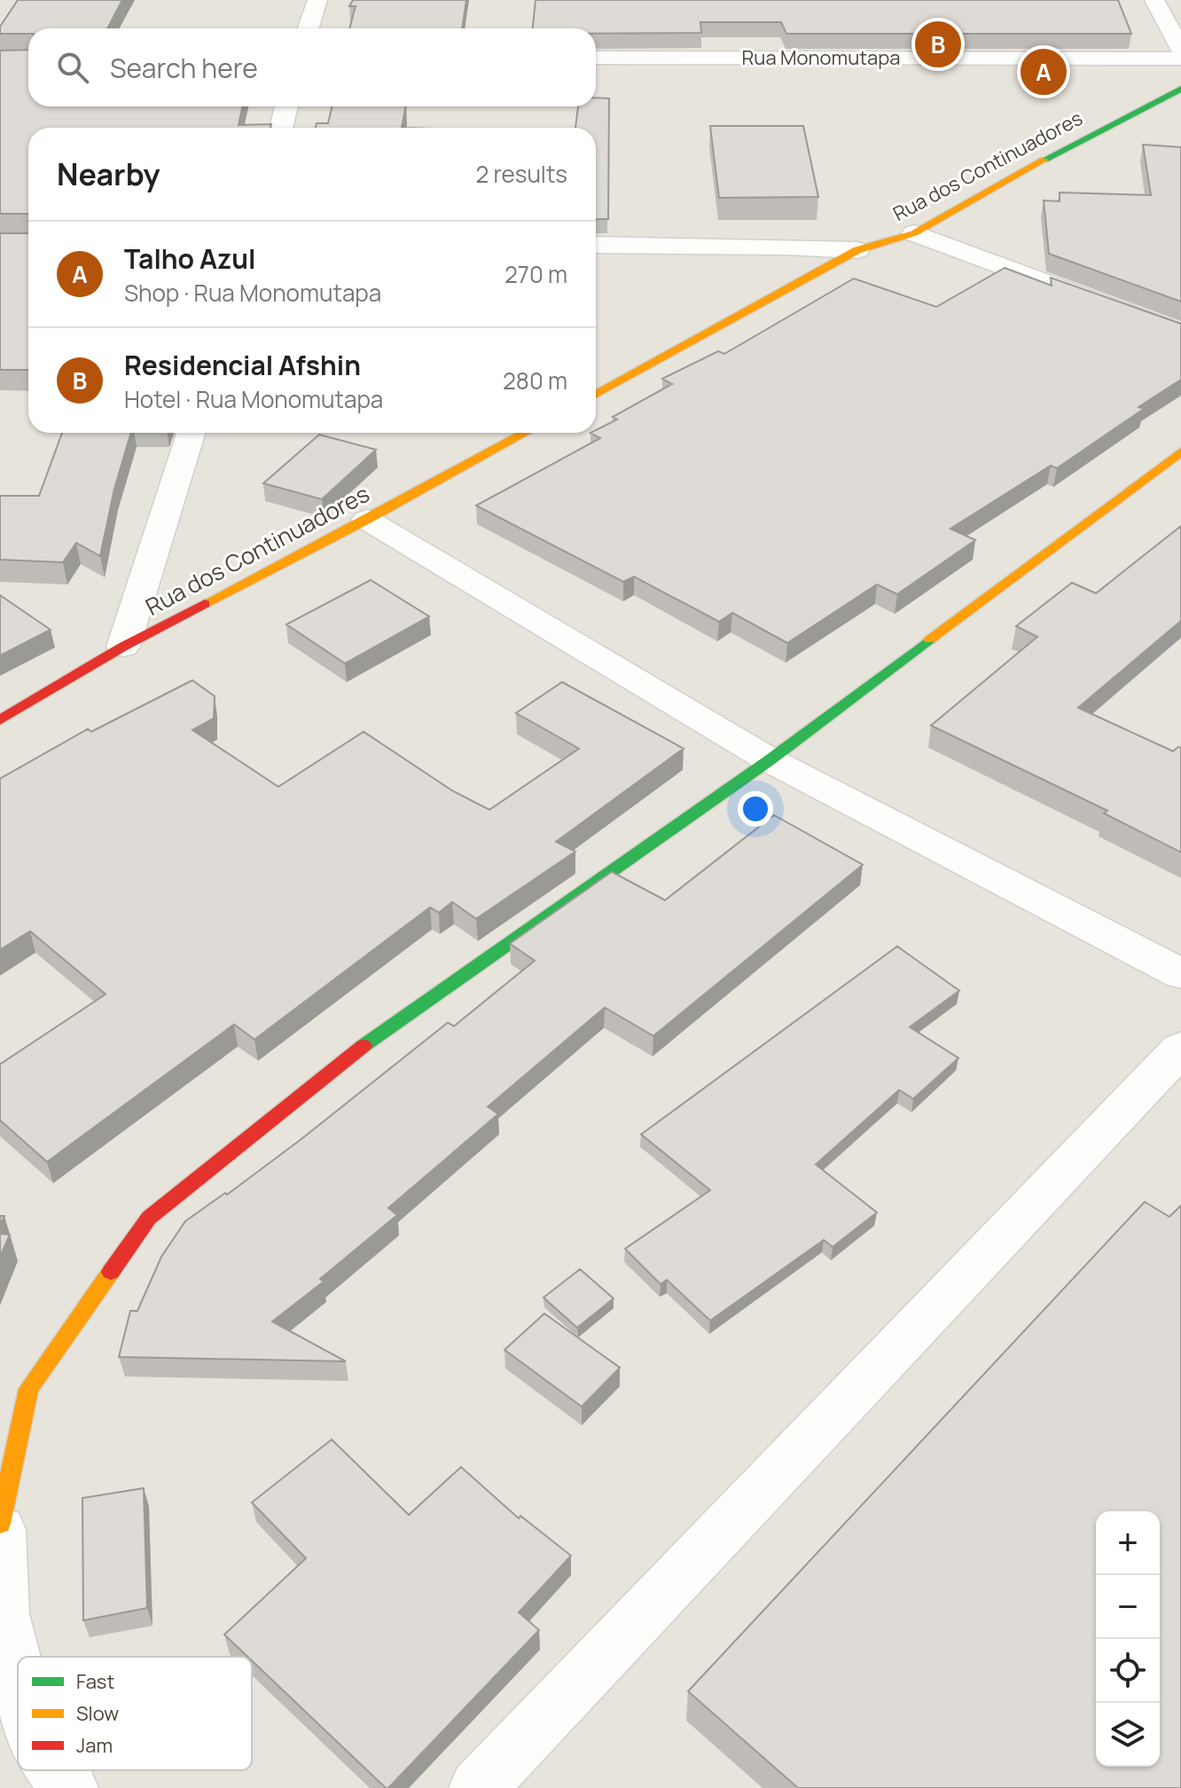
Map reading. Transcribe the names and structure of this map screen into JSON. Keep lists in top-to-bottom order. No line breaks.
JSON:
{"streets":{"street":["Rua Monomutapa","Rua dos Continuadores"]},"legend":["Fast","Slow","Jam"],"page":{"pins":["B","A"],"search":"Search here","heading":["Nearby","2 results"],"list":[{"mark":"A","name":"Talho Azul","note":"Shop · Rua Monomutapa","value":"270 m"},{"mark":"B","name":"Residencial Afshin","note":"Hotel · Rua Monomutapa","value":"280 m"}],"map_buttons":["+","−"]}}
